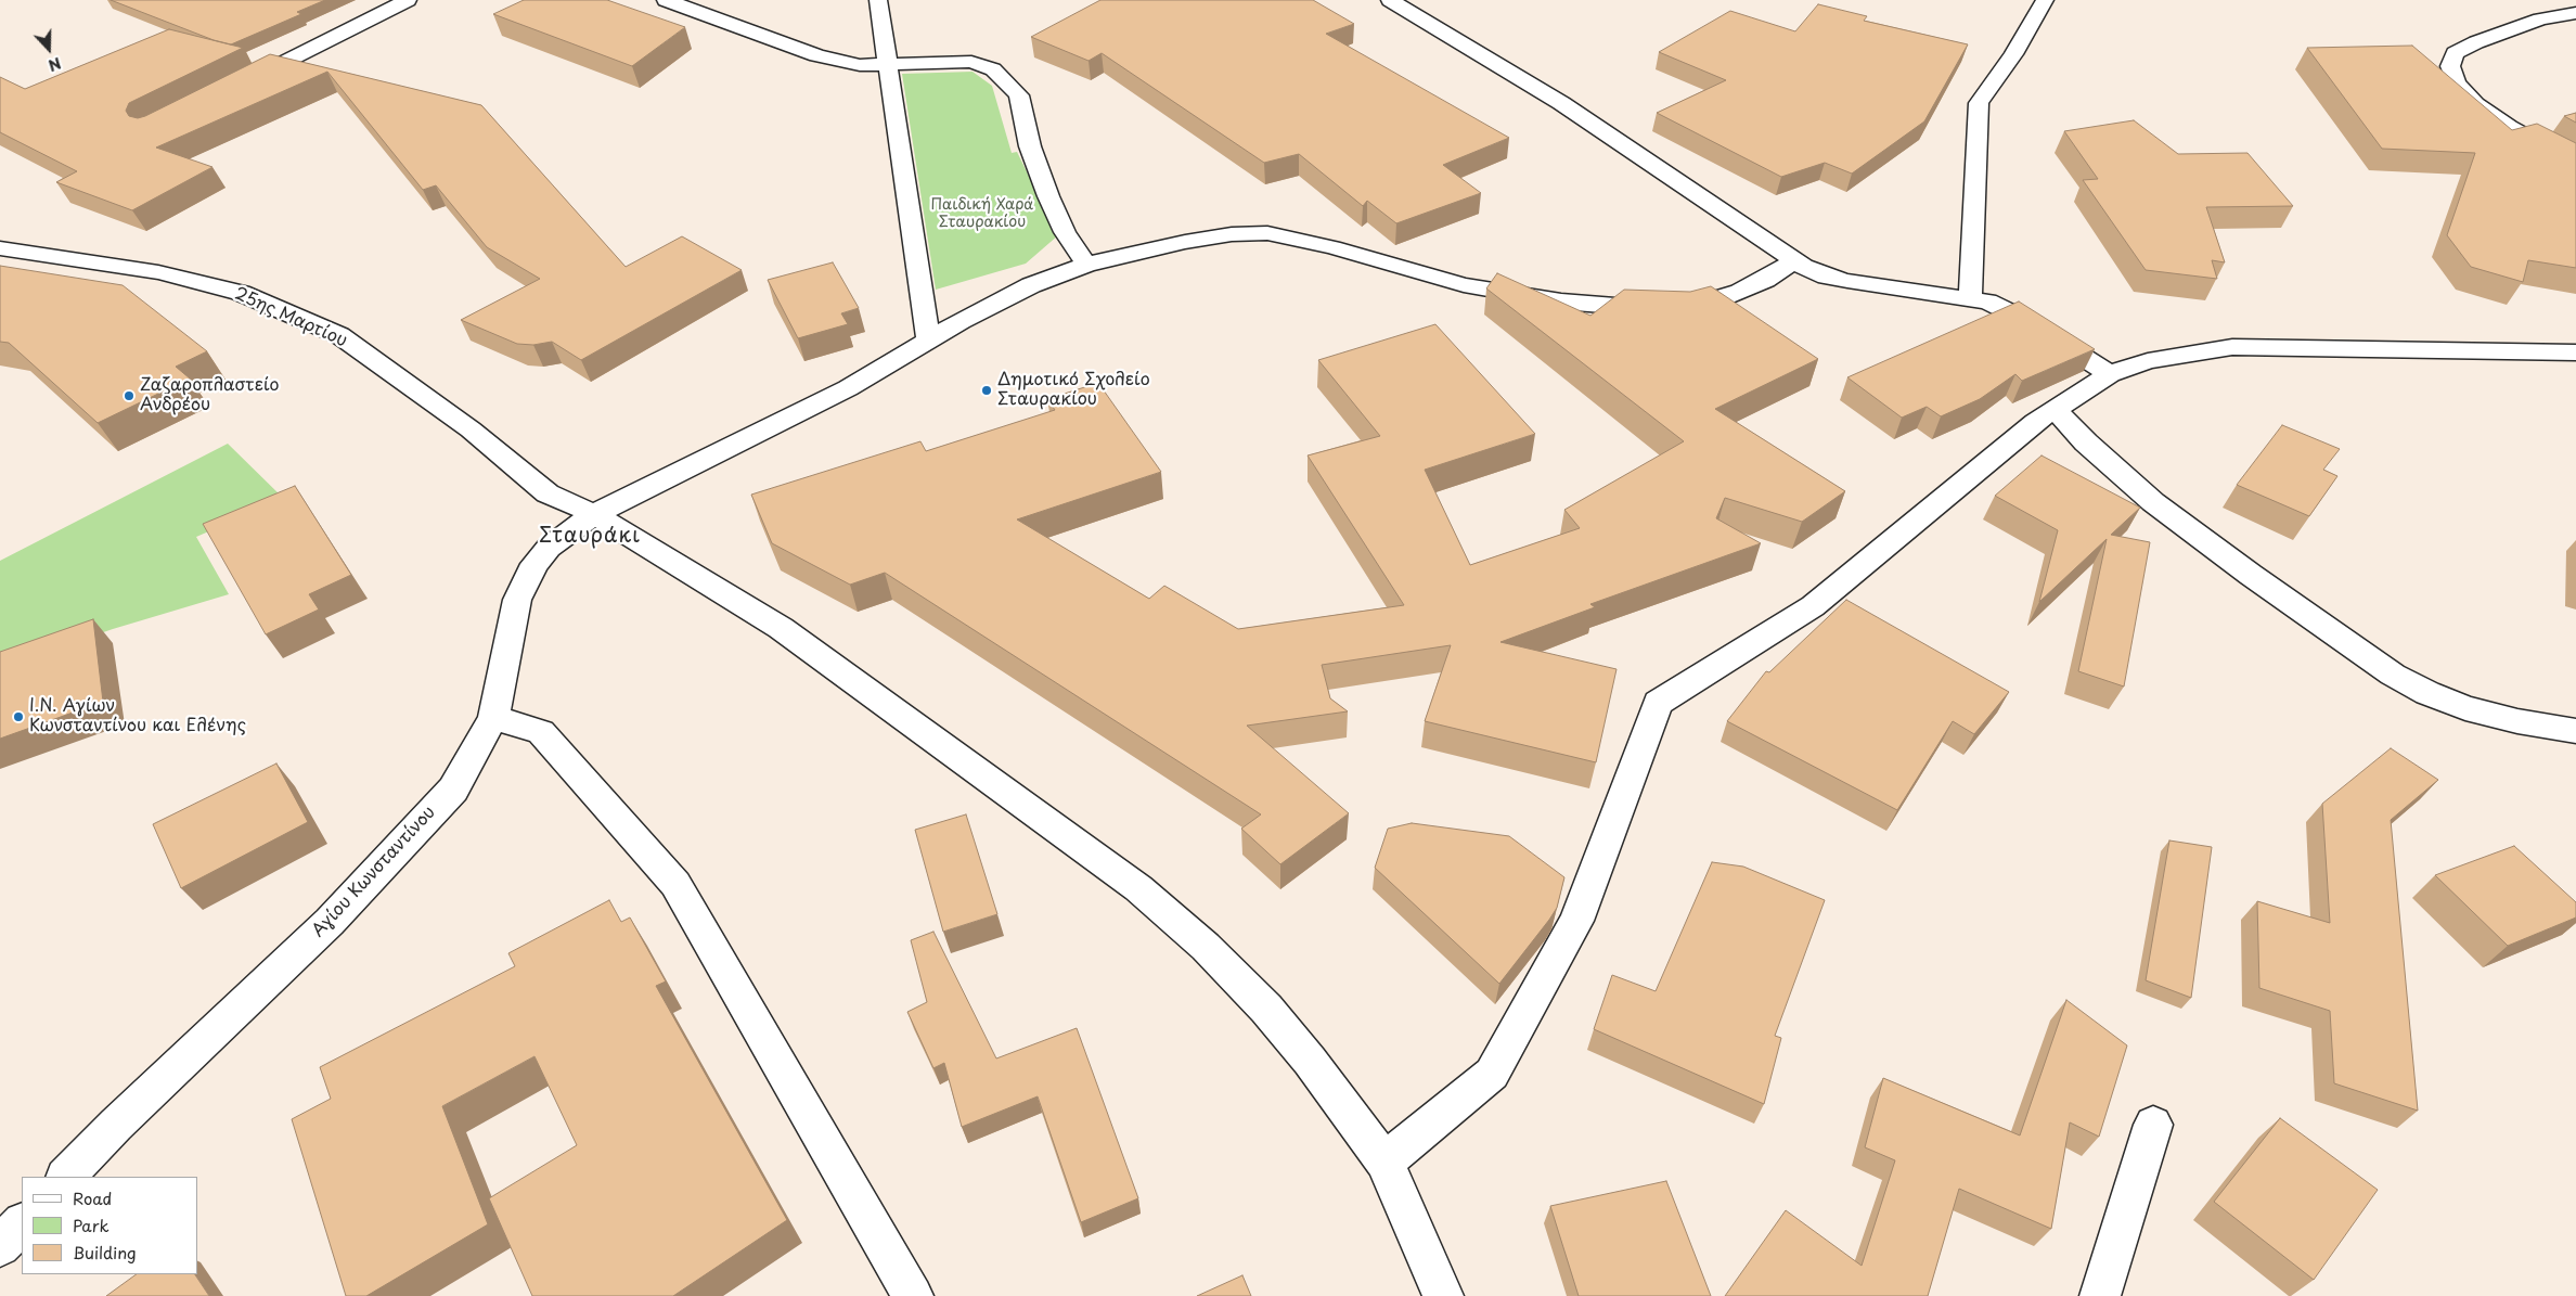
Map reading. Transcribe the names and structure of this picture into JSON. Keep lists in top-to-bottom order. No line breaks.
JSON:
{"streets":{"street":["25ης Μαρτίου","Αγίου Κωνσταντίνου"]},"crossings":[["25ης Μαρτίου","Αγίου Κωνσταντίνου"]],"districts":["Σταυράκι"],"parks":["Παιδική Χαρά Σταυρακίου"],"places":["Δημοτικό Σχολείο Σταυρακίου","Ζαζαροπλαστείο Ανδρέου","Ι.Ν. Αγίων Κωνσταντίνου και Ελένης"],"legend":["Road","Park","Building"],"north":"bottom"}
